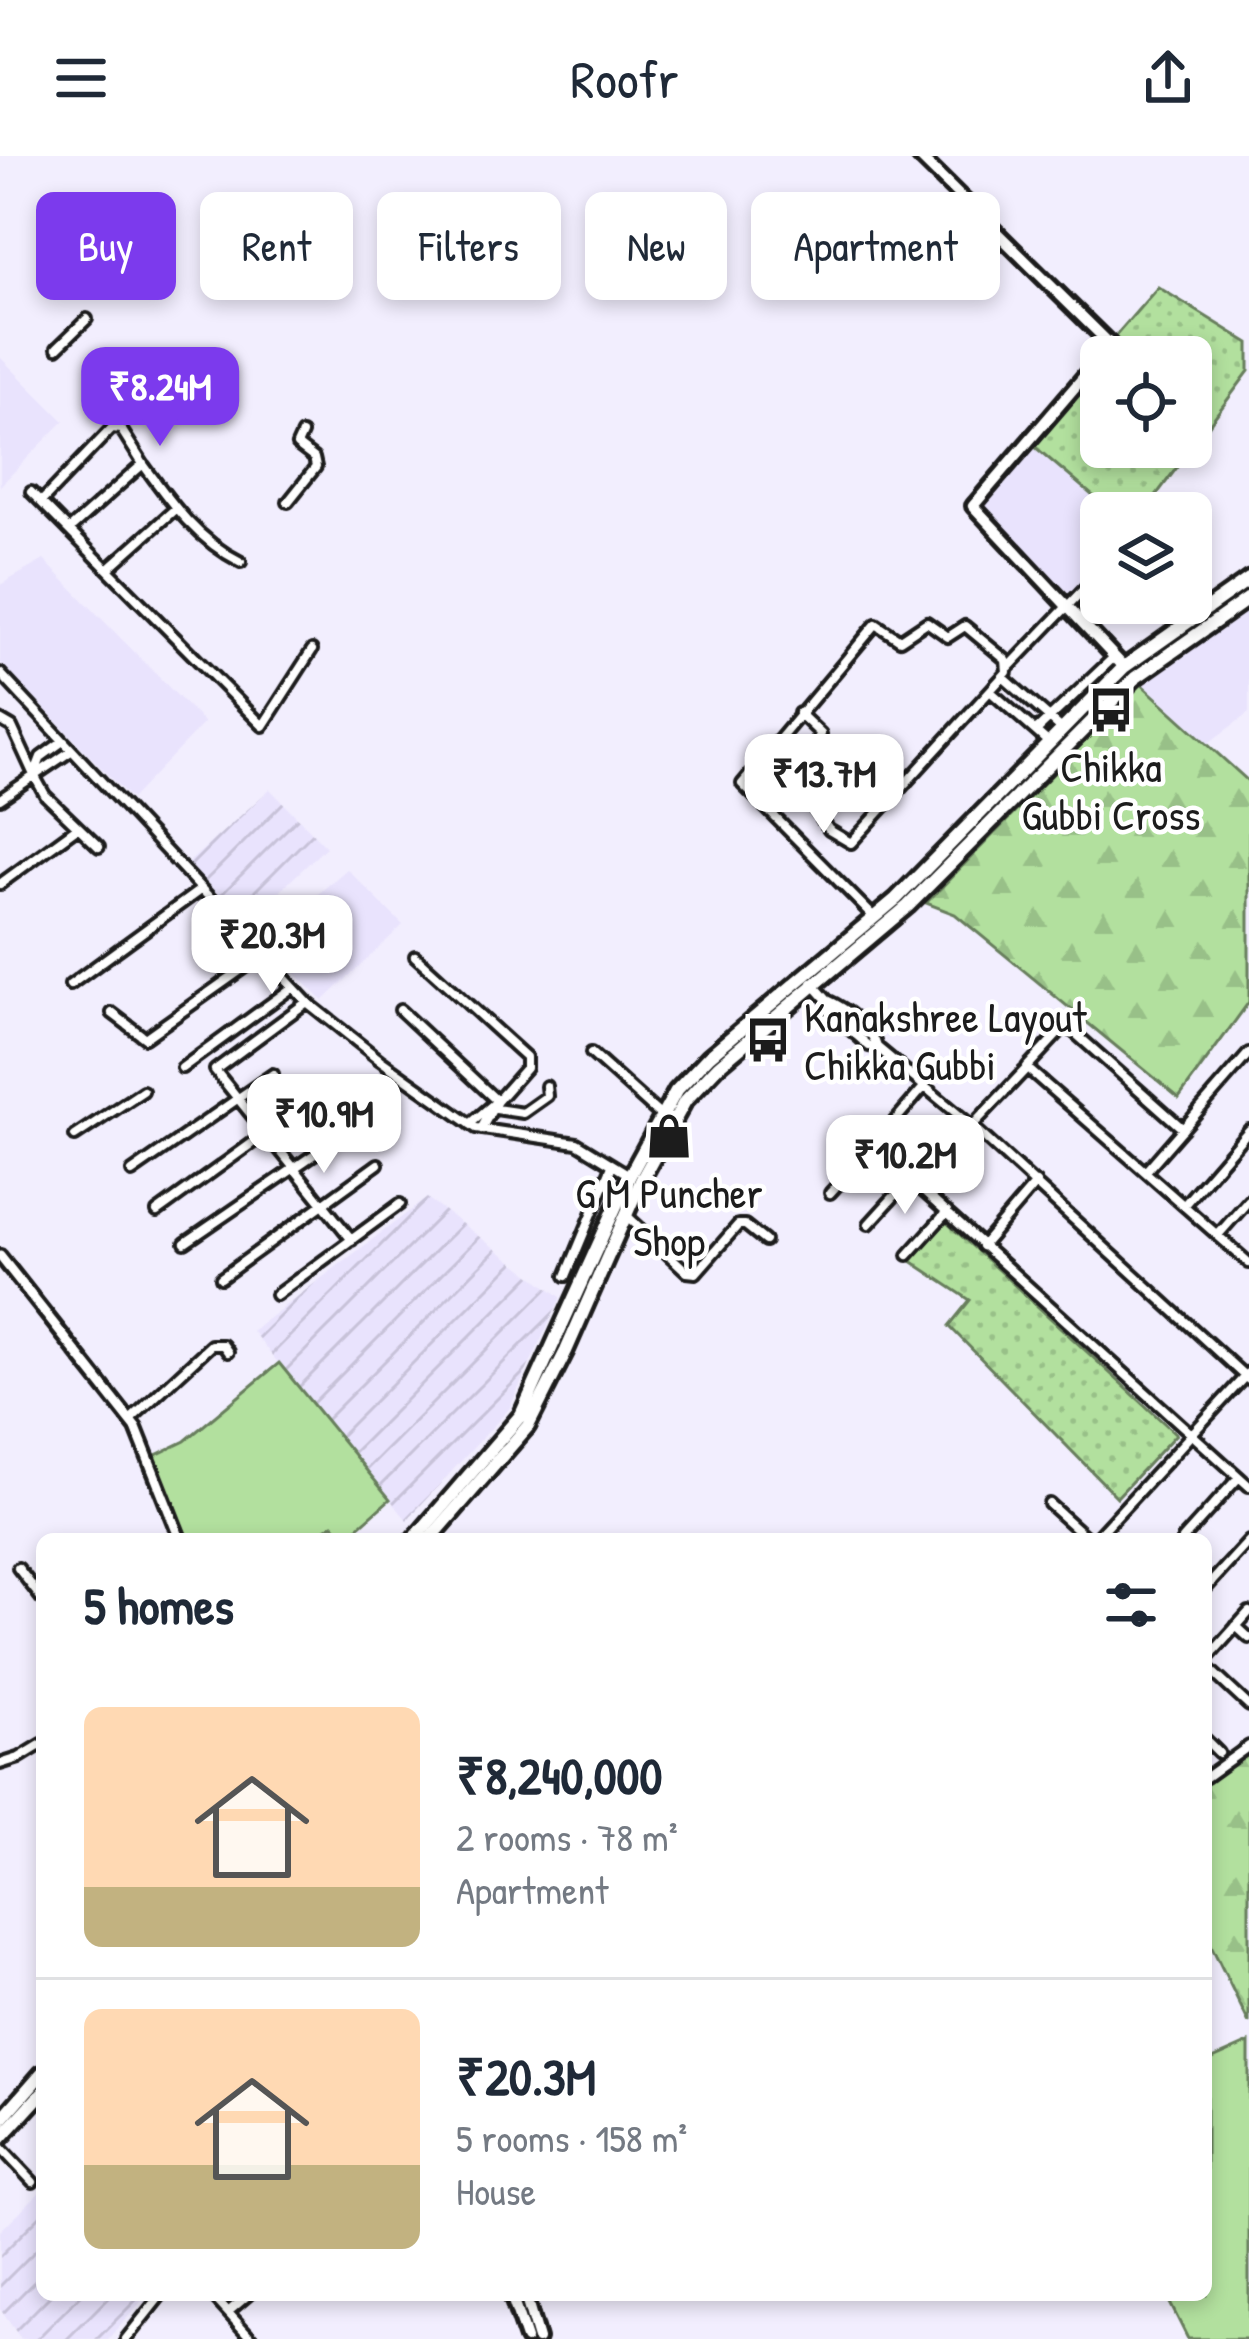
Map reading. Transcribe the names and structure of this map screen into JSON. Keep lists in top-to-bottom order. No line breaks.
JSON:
{"places":{"bus stop":["Chikka Gubbi Cross","Kanakshree Layout Chikka Gubbi"],"shop":["G M Puncher Shop"]},"page":{"header":"Roofr","chip":["Buy","Rent","Filters","New","Apartment"],"price":["₹8.24M","₹13.7M","₹20.3M","₹10.9M","₹10.2M"],"heading":"5 homes","list":[{"name":"₹8,240,000","note":"2 rooms · 78 m² · Apartment"},{"name":"₹20.3M","note":"5 rooms · 158 m² · House"}]}}
